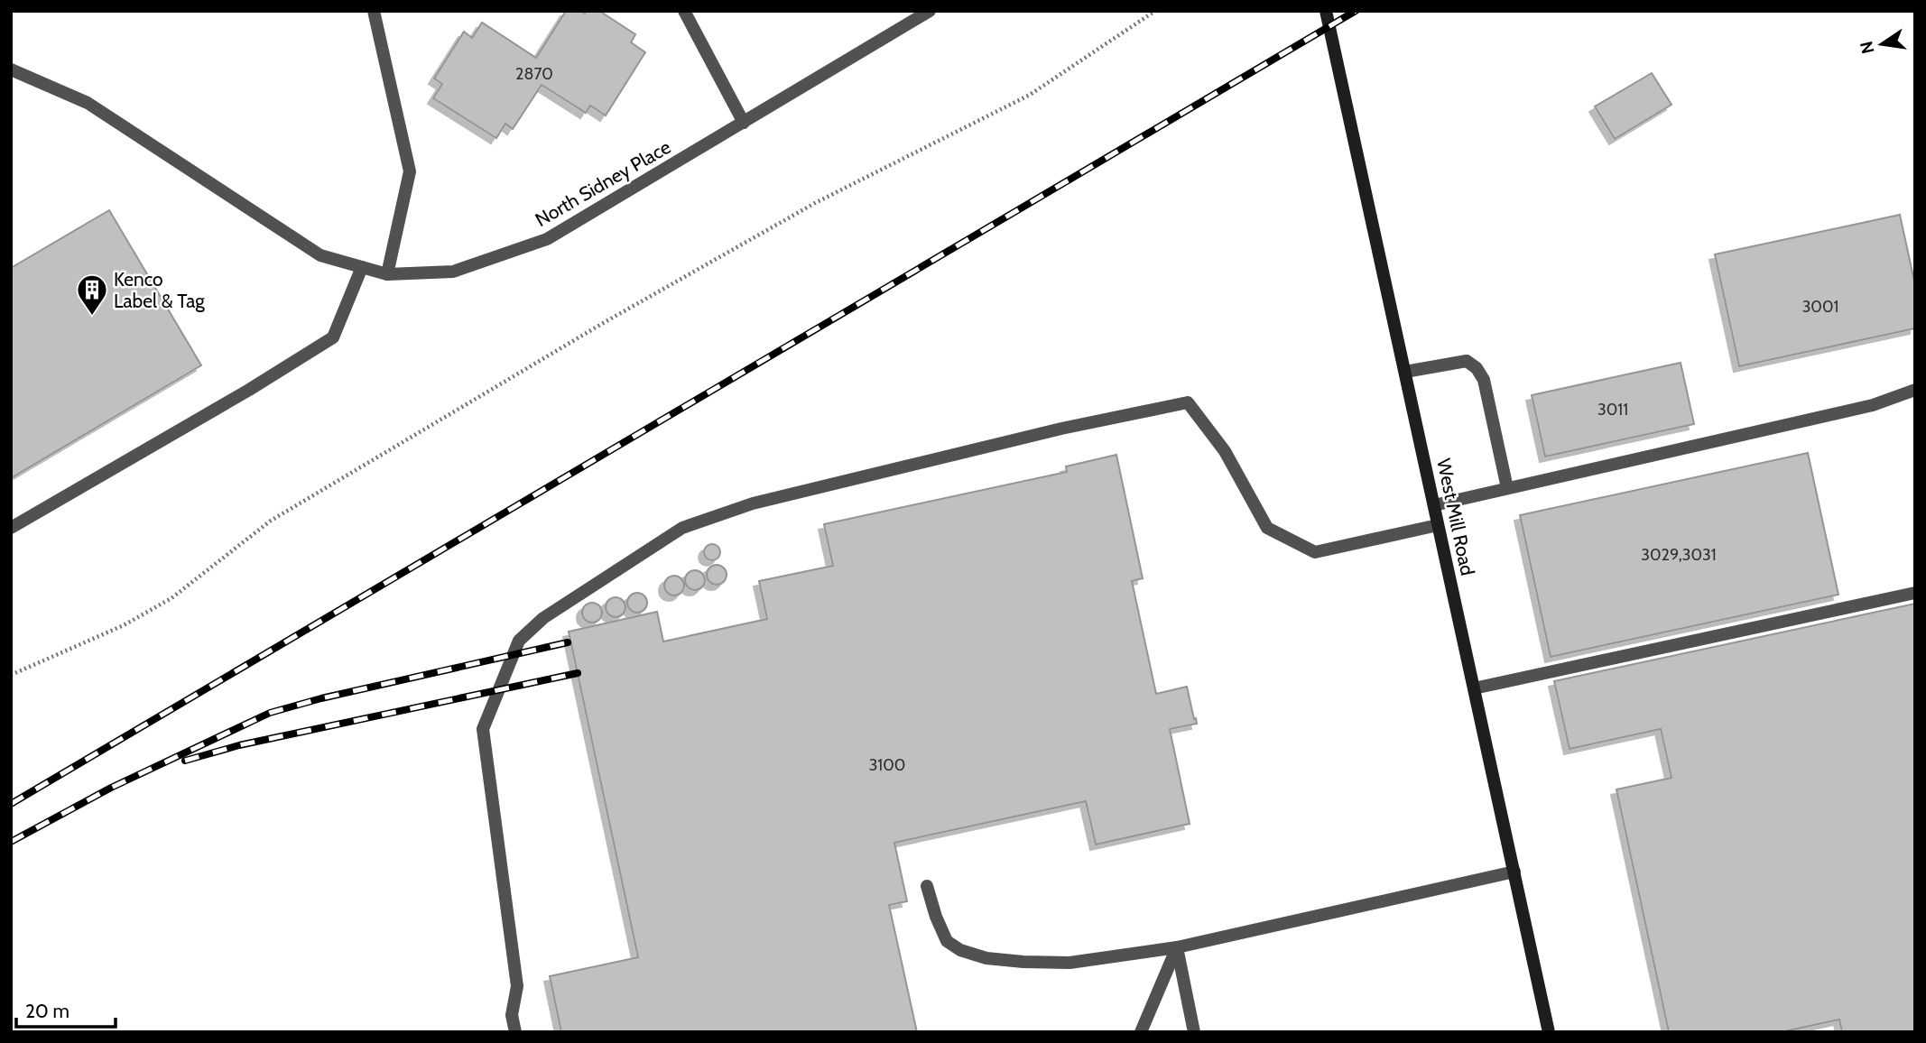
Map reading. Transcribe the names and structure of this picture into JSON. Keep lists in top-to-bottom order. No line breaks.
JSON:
{"streets":{"main road":["West Mill Road"],"street":["North Sidney Place"]},"places":{"building":["Kenco Label & Tag"]},"house_numbers":["2870","3001","3011","3029,3031","3100"],"scale_bar":"20 m","north":"left"}
